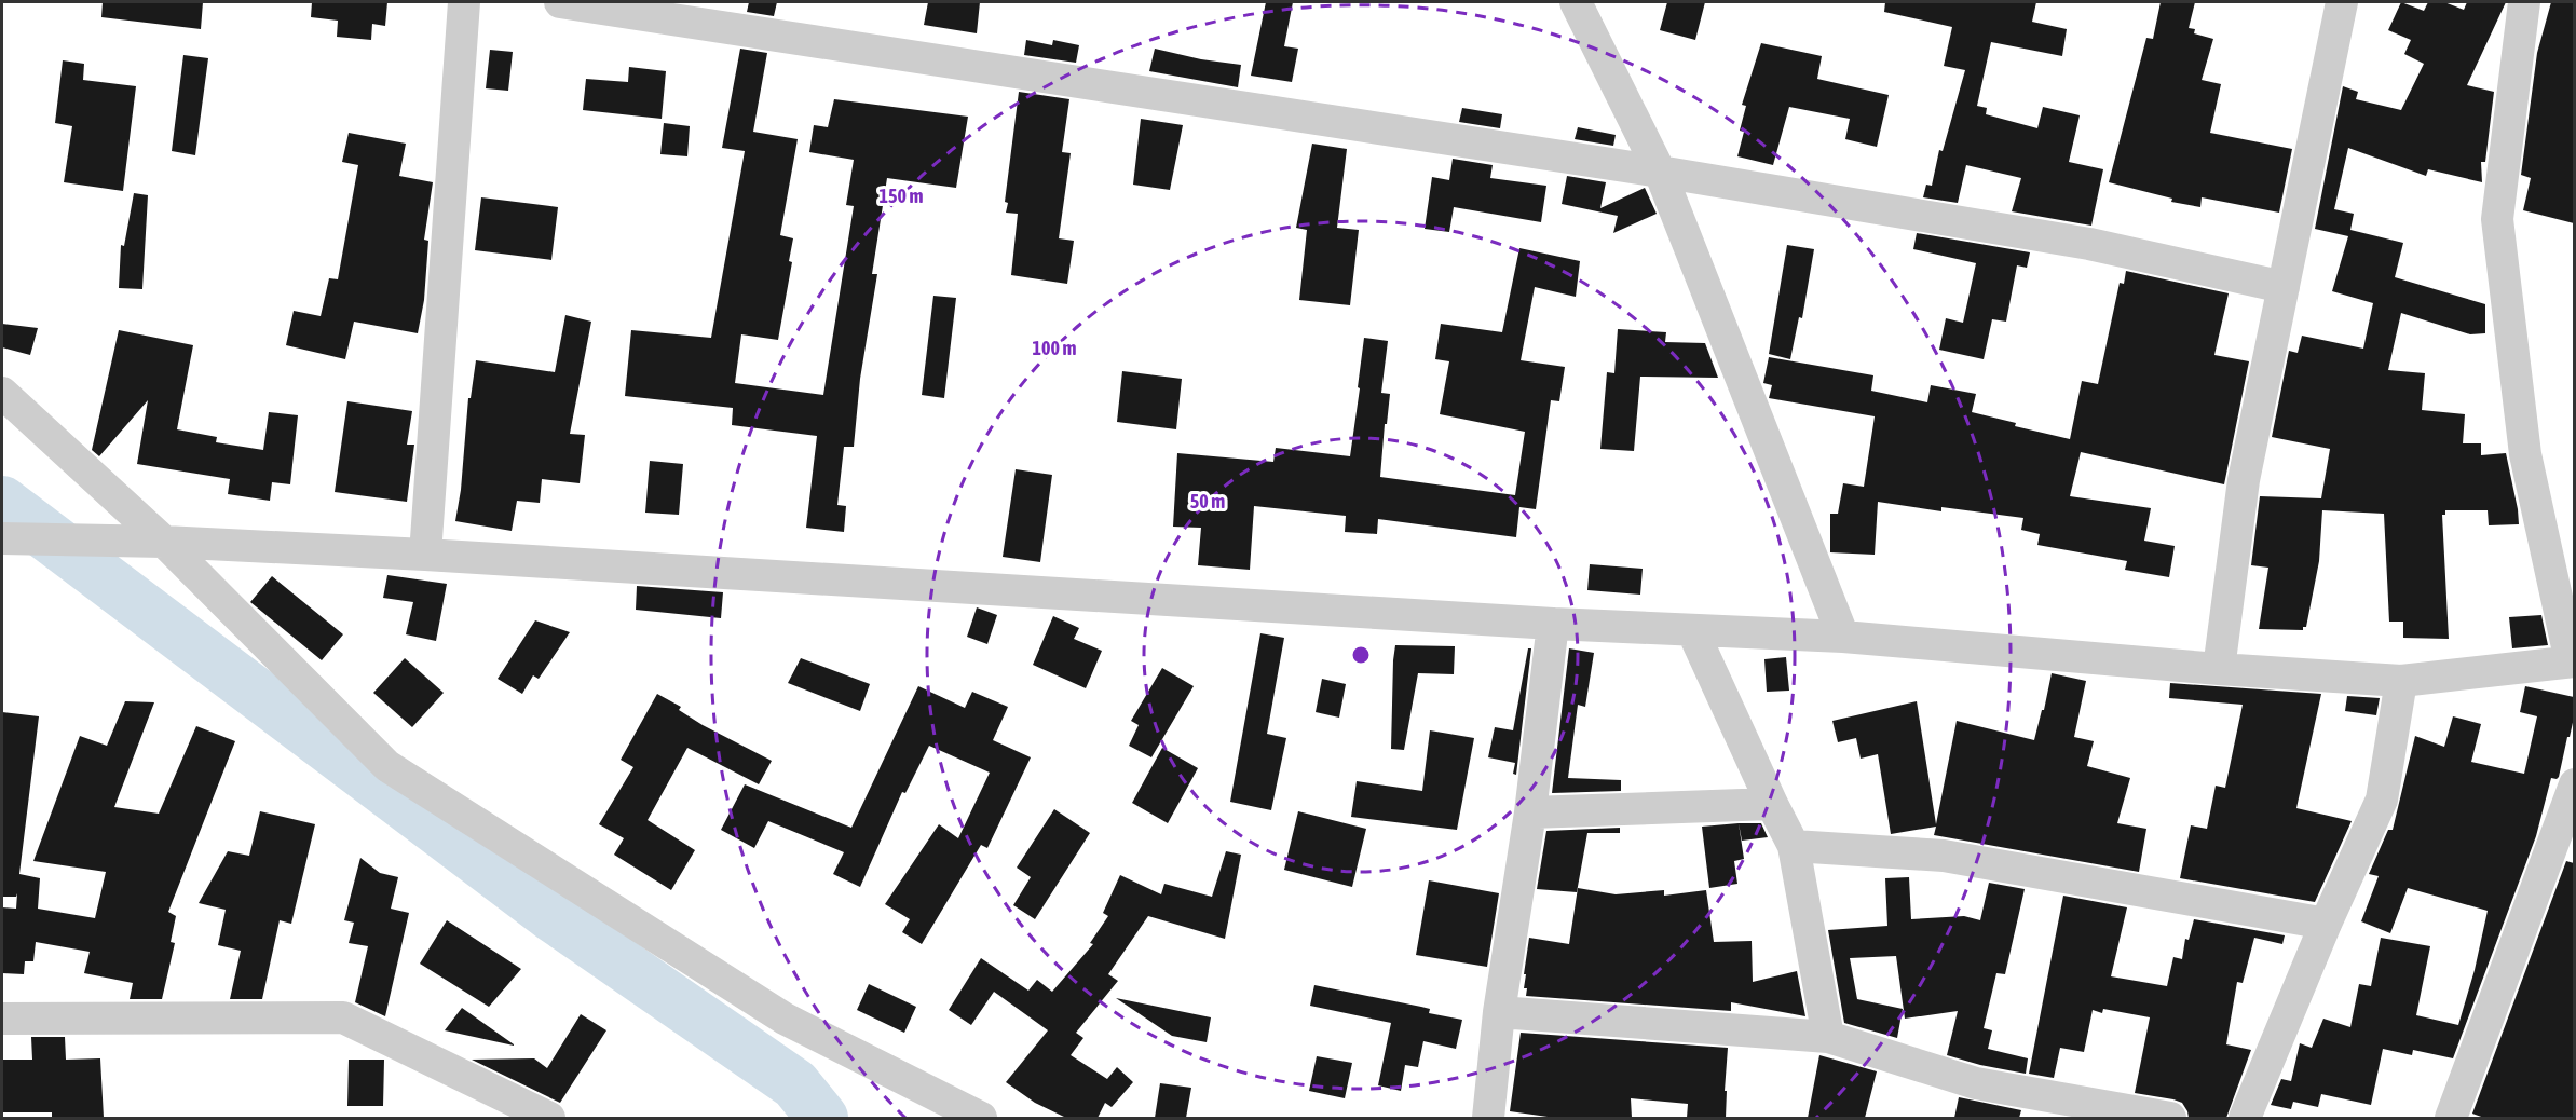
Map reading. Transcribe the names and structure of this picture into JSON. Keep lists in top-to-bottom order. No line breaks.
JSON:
{"rings":["150 m","100 m","50 m"]}
